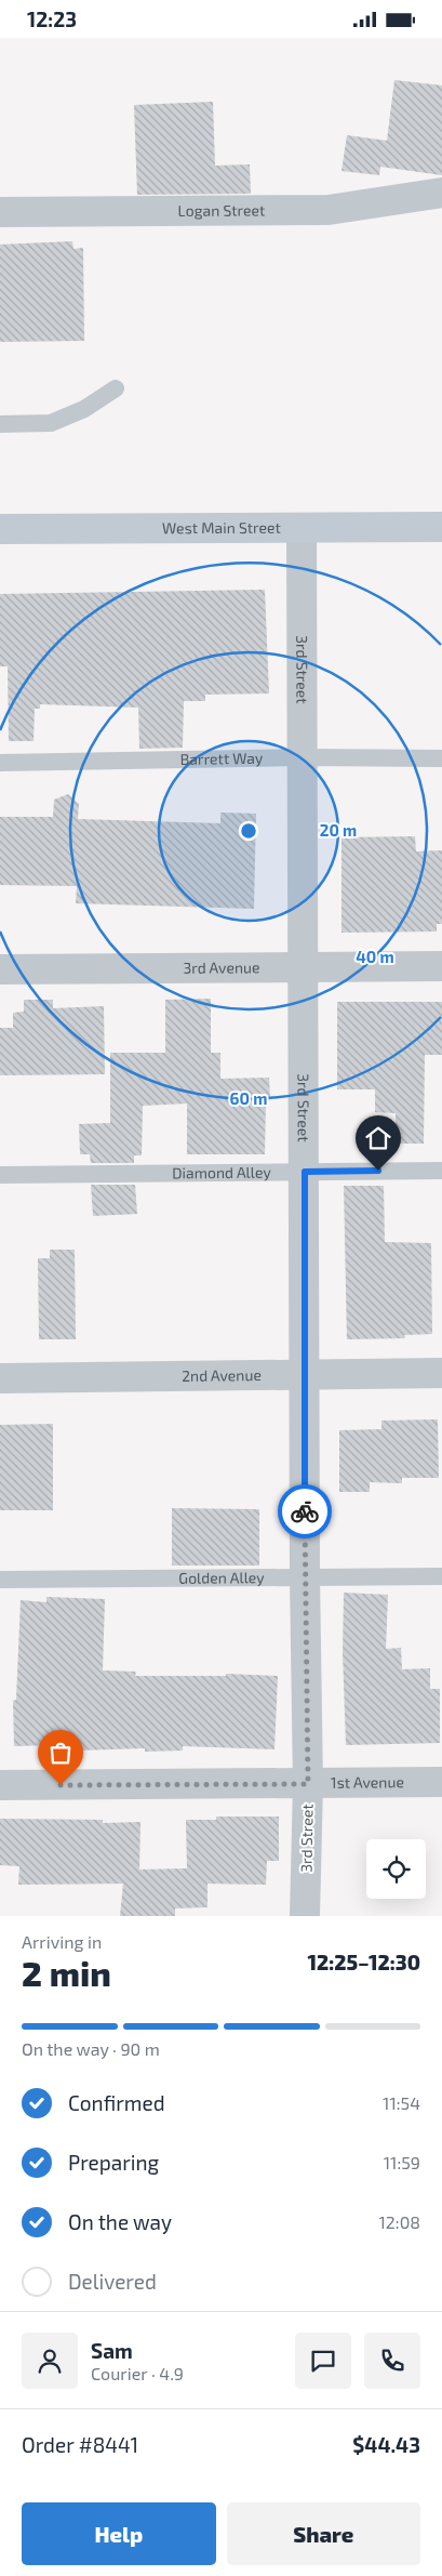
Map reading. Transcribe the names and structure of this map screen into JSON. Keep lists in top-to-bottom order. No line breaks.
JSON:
{"streets":{"main road":["West Main Street"],"street":["Logan Street","3rd Street","3rd Avenue","2nd Avenue","1st Avenue"],"lane":["Barrett Way","Diamond Alley","Golden Alley"]},"crossings":[["West Main Street","3rd Street"],["3rd Street","Barrett Way"],["3rd Street","3rd Avenue"],["3rd Street","Diamond Alley"],["3rd Street","2nd Avenue"],["3rd Street","Golden Alley"],["3rd Street","1st Avenue"]],"page":{"status":"12:23","heading":["2 min","Arriving in","12:25–12:30"],"panel":["Sam","Courier · 4.9","Order #8441","$44.43"],"bar":"On the way · 90 m","list":[["Confirmed","11:54"],["Preparing","11:59"],["On the way","12:08"],"Delivered"],"buttons":["Help","Share"]},"rings":["20 m","40 m","60 m"]}
